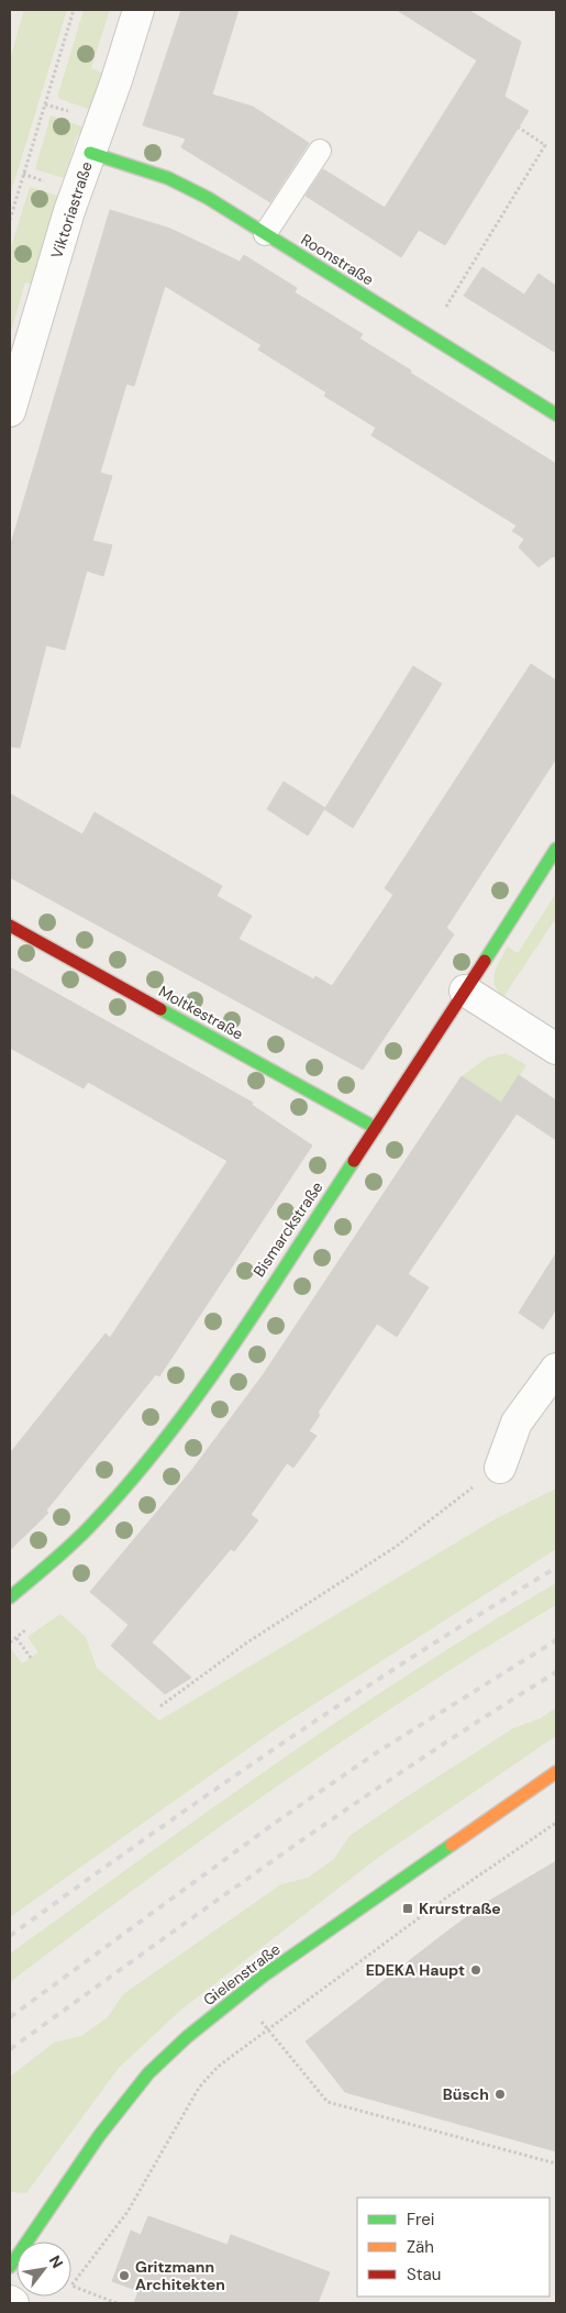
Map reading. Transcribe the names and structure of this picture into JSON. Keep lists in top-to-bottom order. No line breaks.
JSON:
{"streets":{"street":["Viktoriastraße","Roonstraße","Moltkestraße","Bismarckstraße","Gielenstraße"]},"crossings":[["Viktoriastraße","Roonstraße"],["Moltkestraße","Bismarckstraße"]],"places":{"transit":["Krurstraße"],"other":["EDEKA Haupt","Büsch","Gritzmann Architekten"]},"legend":["Frei","Zäh","Stau"],"north":"top right"}
